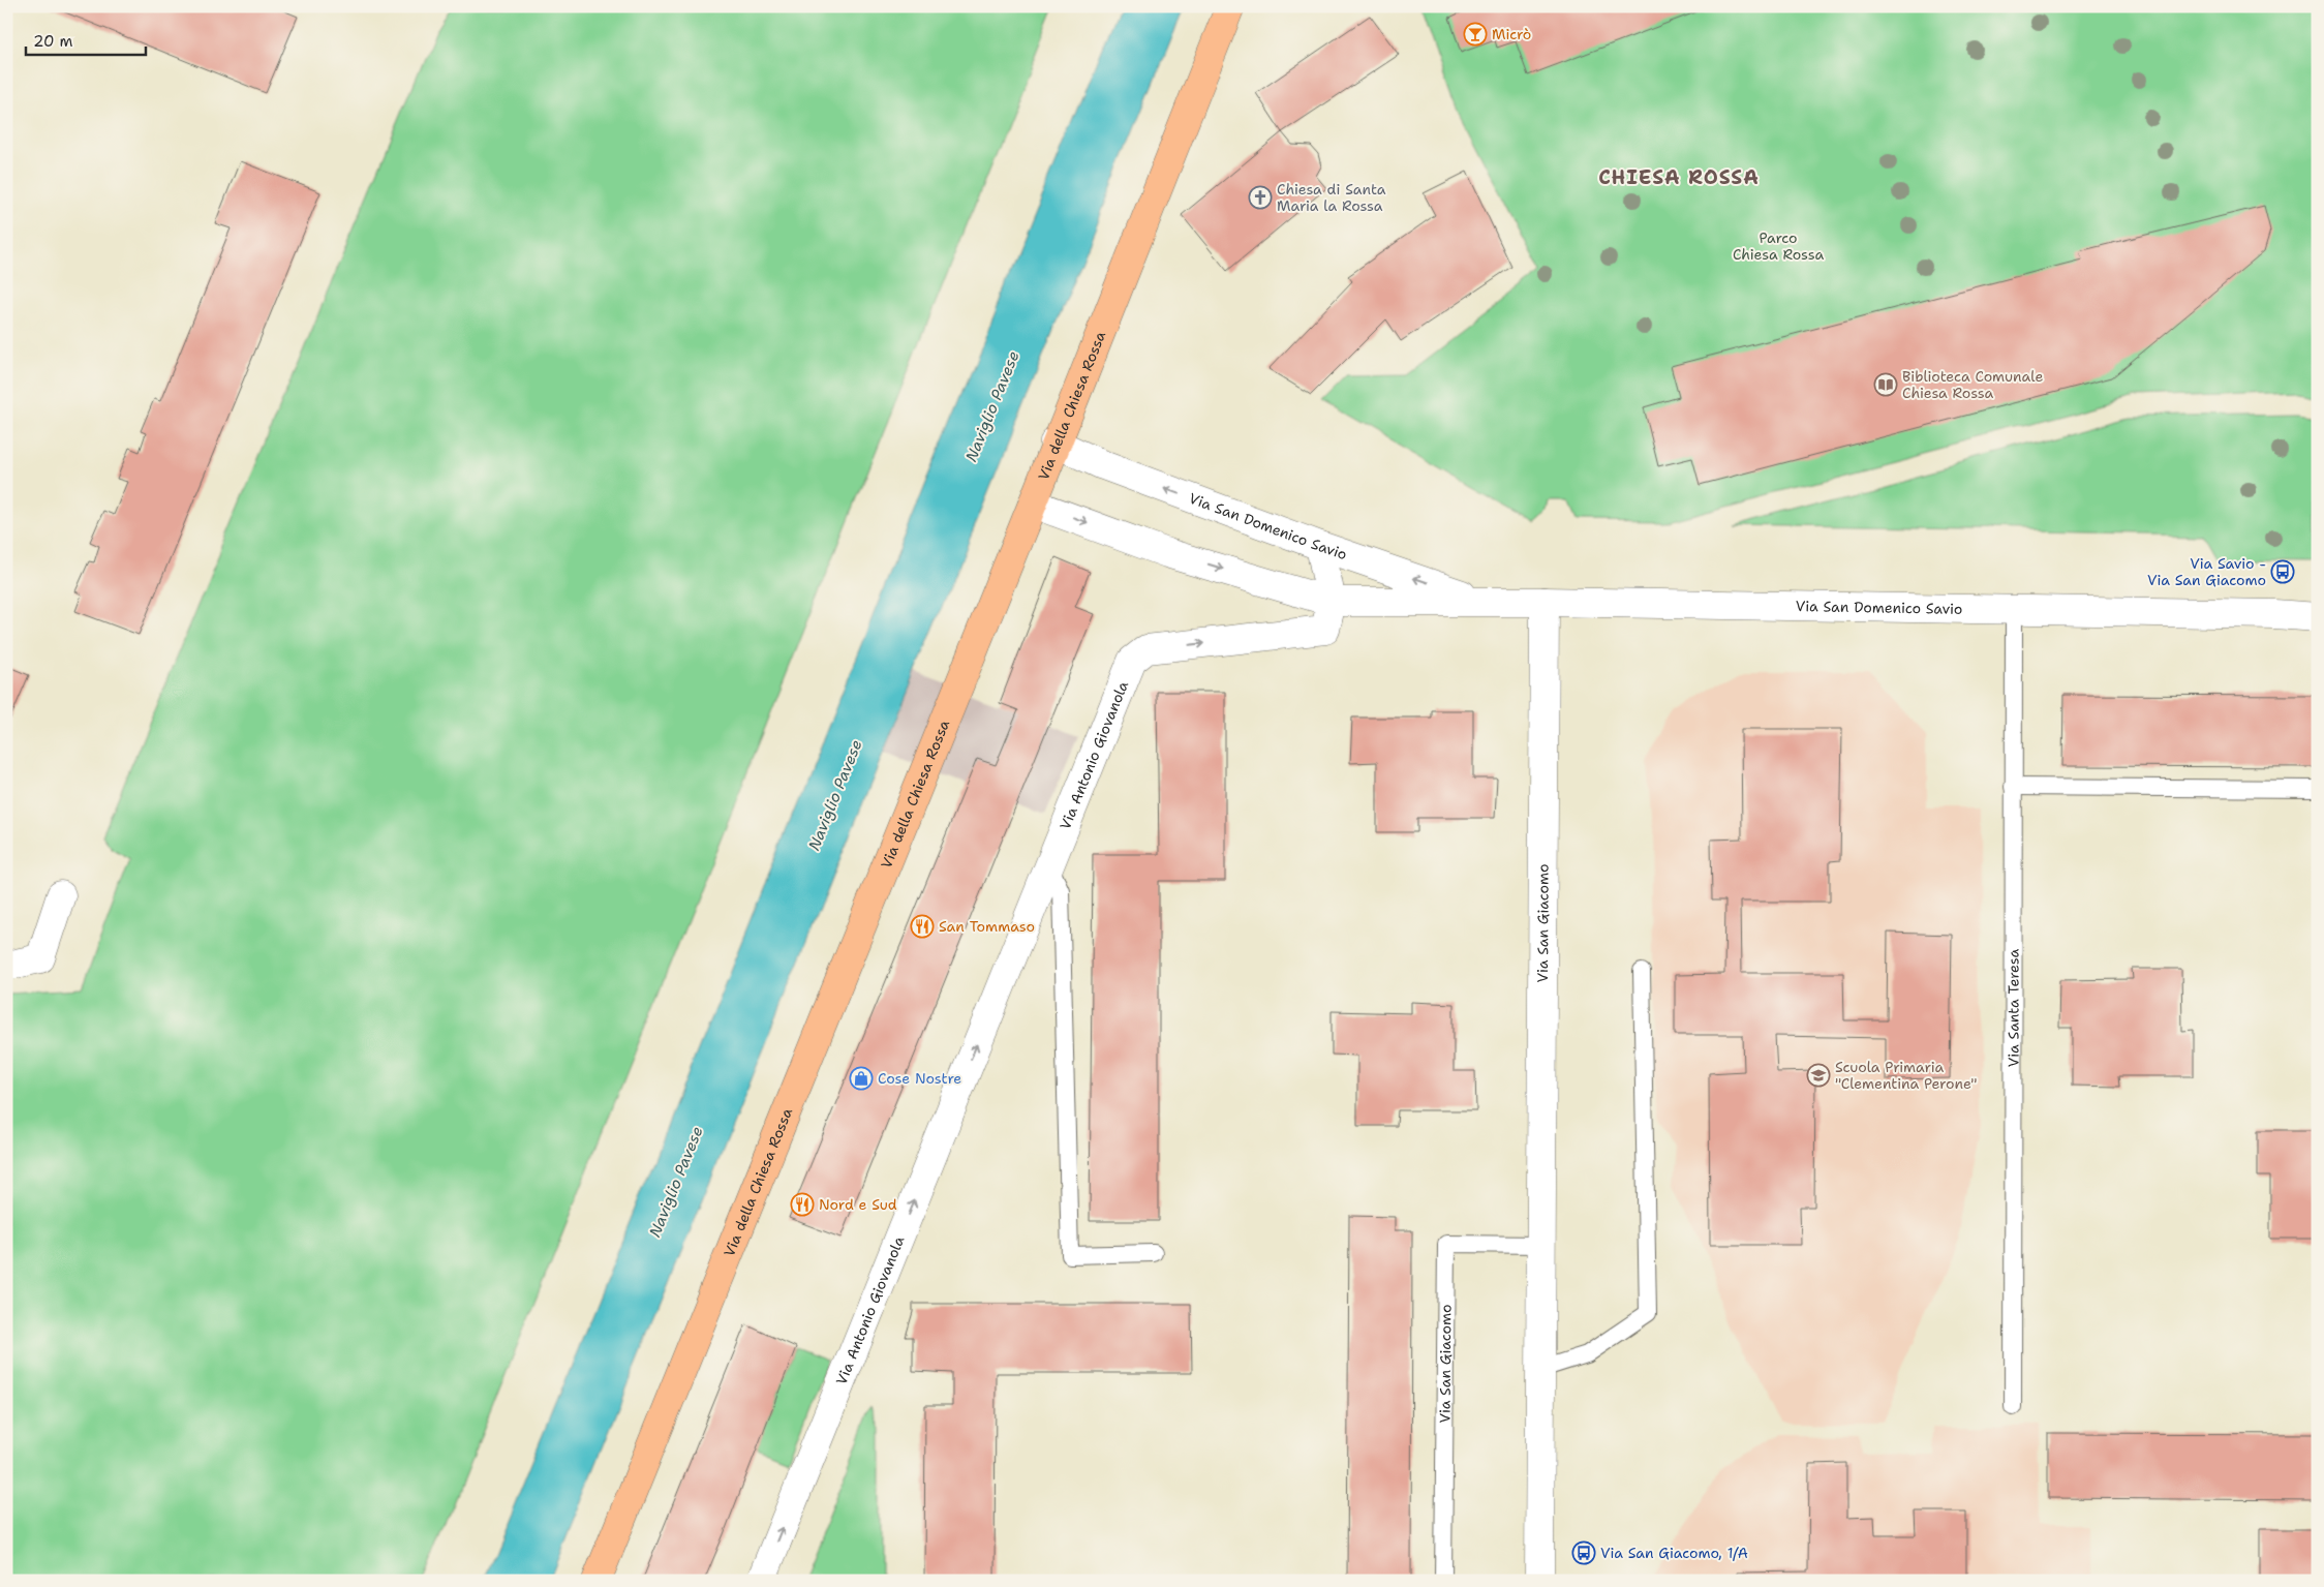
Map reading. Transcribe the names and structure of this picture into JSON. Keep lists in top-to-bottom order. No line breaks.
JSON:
{"streets":{"main road":["Via della Chiesa Rossa"],"street":["Via San Domenico Savio","Via Antonio Giovanola","Via San Giacomo"],"lane":["Via Santa Teresa"]},"crossings":[["Via della Chiesa Rossa","Via San Domenico Savio"],["Via San Domenico Savio","Via Antonio Giovanola"],["Via San Domenico Savio","Via San Giacomo"],["Via San Domenico Savio","Via Santa Teresa"]],"one_way":["Via Antonio Giovanola"],"districts":["CHIESA ROSSA"],"water":["Naviglio Pavese"],"parks":["Parco Chiesa Rossa"],"places":{"bar":["Micrò"],"church":["Chiesa di Santa Maria la Rossa"],"library":["Biblioteca Comunale Chiesa Rossa"],"bus stop":["Via Savio - Via San Giacomo","Via San Giacomo, 1/A"],"restaurant":["San Tommaso","Nord e Sud"],"school or university":["Scuola Primaria \"Clementina Perone\""],"shop":["Cose Nostre"]},"scale_bar":"20 m"}
